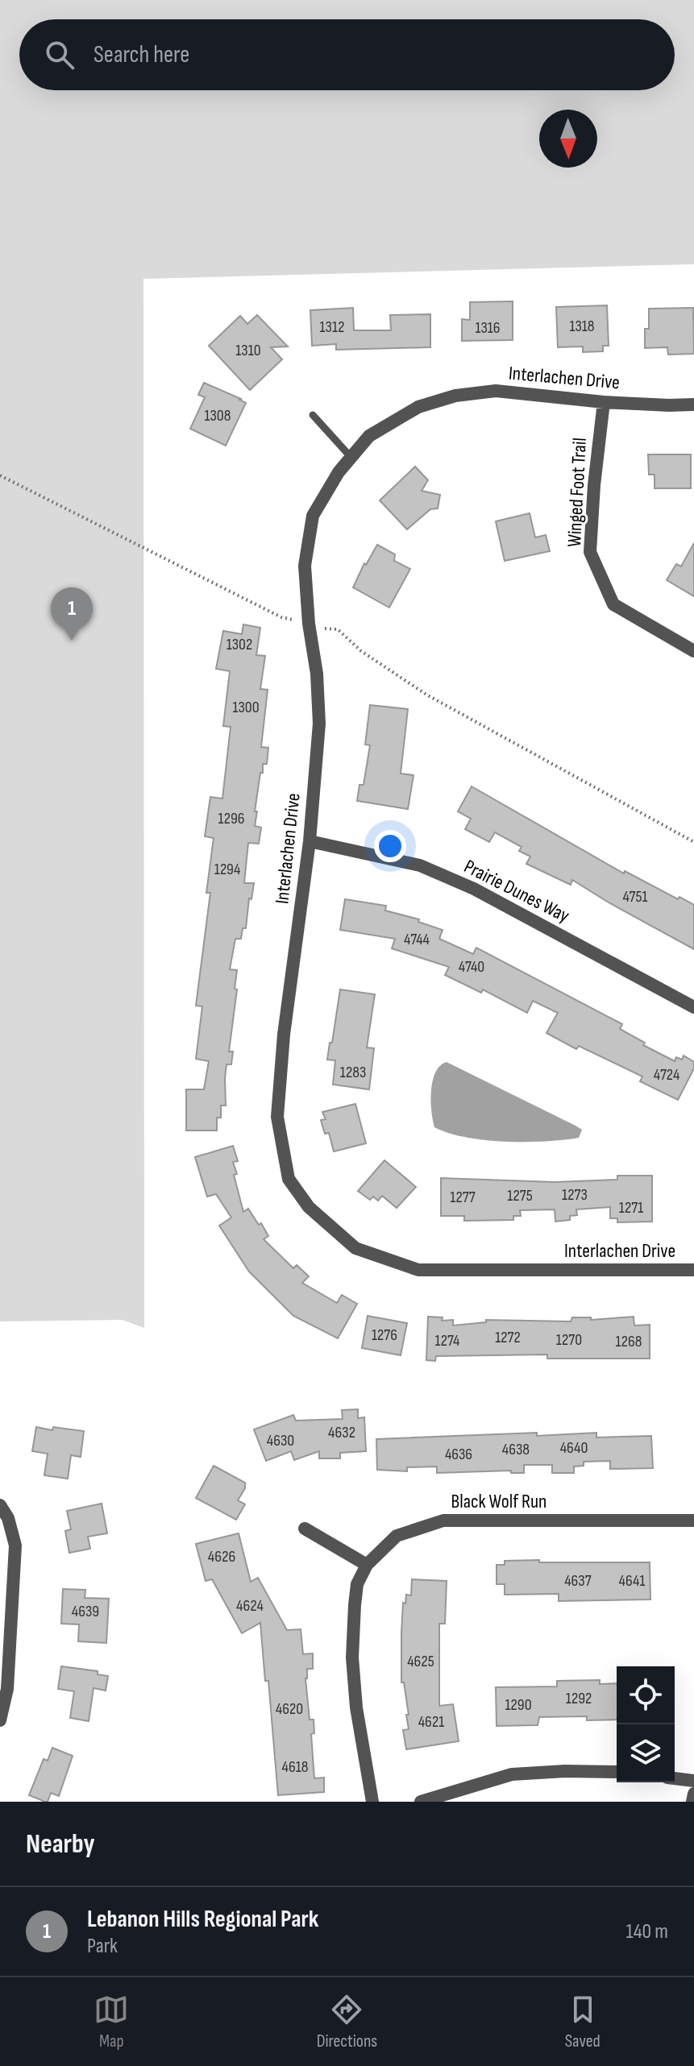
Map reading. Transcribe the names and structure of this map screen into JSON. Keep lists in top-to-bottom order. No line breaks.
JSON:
{"streets":{"street":["Interlachen Drive","Winged Foot Trail","Prairie Dunes Way","Black Wolf Run"]},"crossings":[["Interlachen Drive","Winged Foot Trail"],["Interlachen Drive","Prairie Dunes Way"]],"house_numbers":["1318","1312","1316","1310","1308","1302","1300","1296","1294","4751","4744","4740","1283","4724","1273","1275","1277","1271","1276","1272","1270","1274","1268","4632","4630","4640","4638","4636","4626","4637","4641","4624","4639","4625","1292","1290","4620","4621","4618"],"north":"bottom","page":{"search":"Search here","pins":"1","heading":"Nearby","list":[{"mark":"1","name":"Lebanon Hills Regional Park","note":"Park","value":"140 m"}],"nav":["Map","Directions","Saved"]}}
